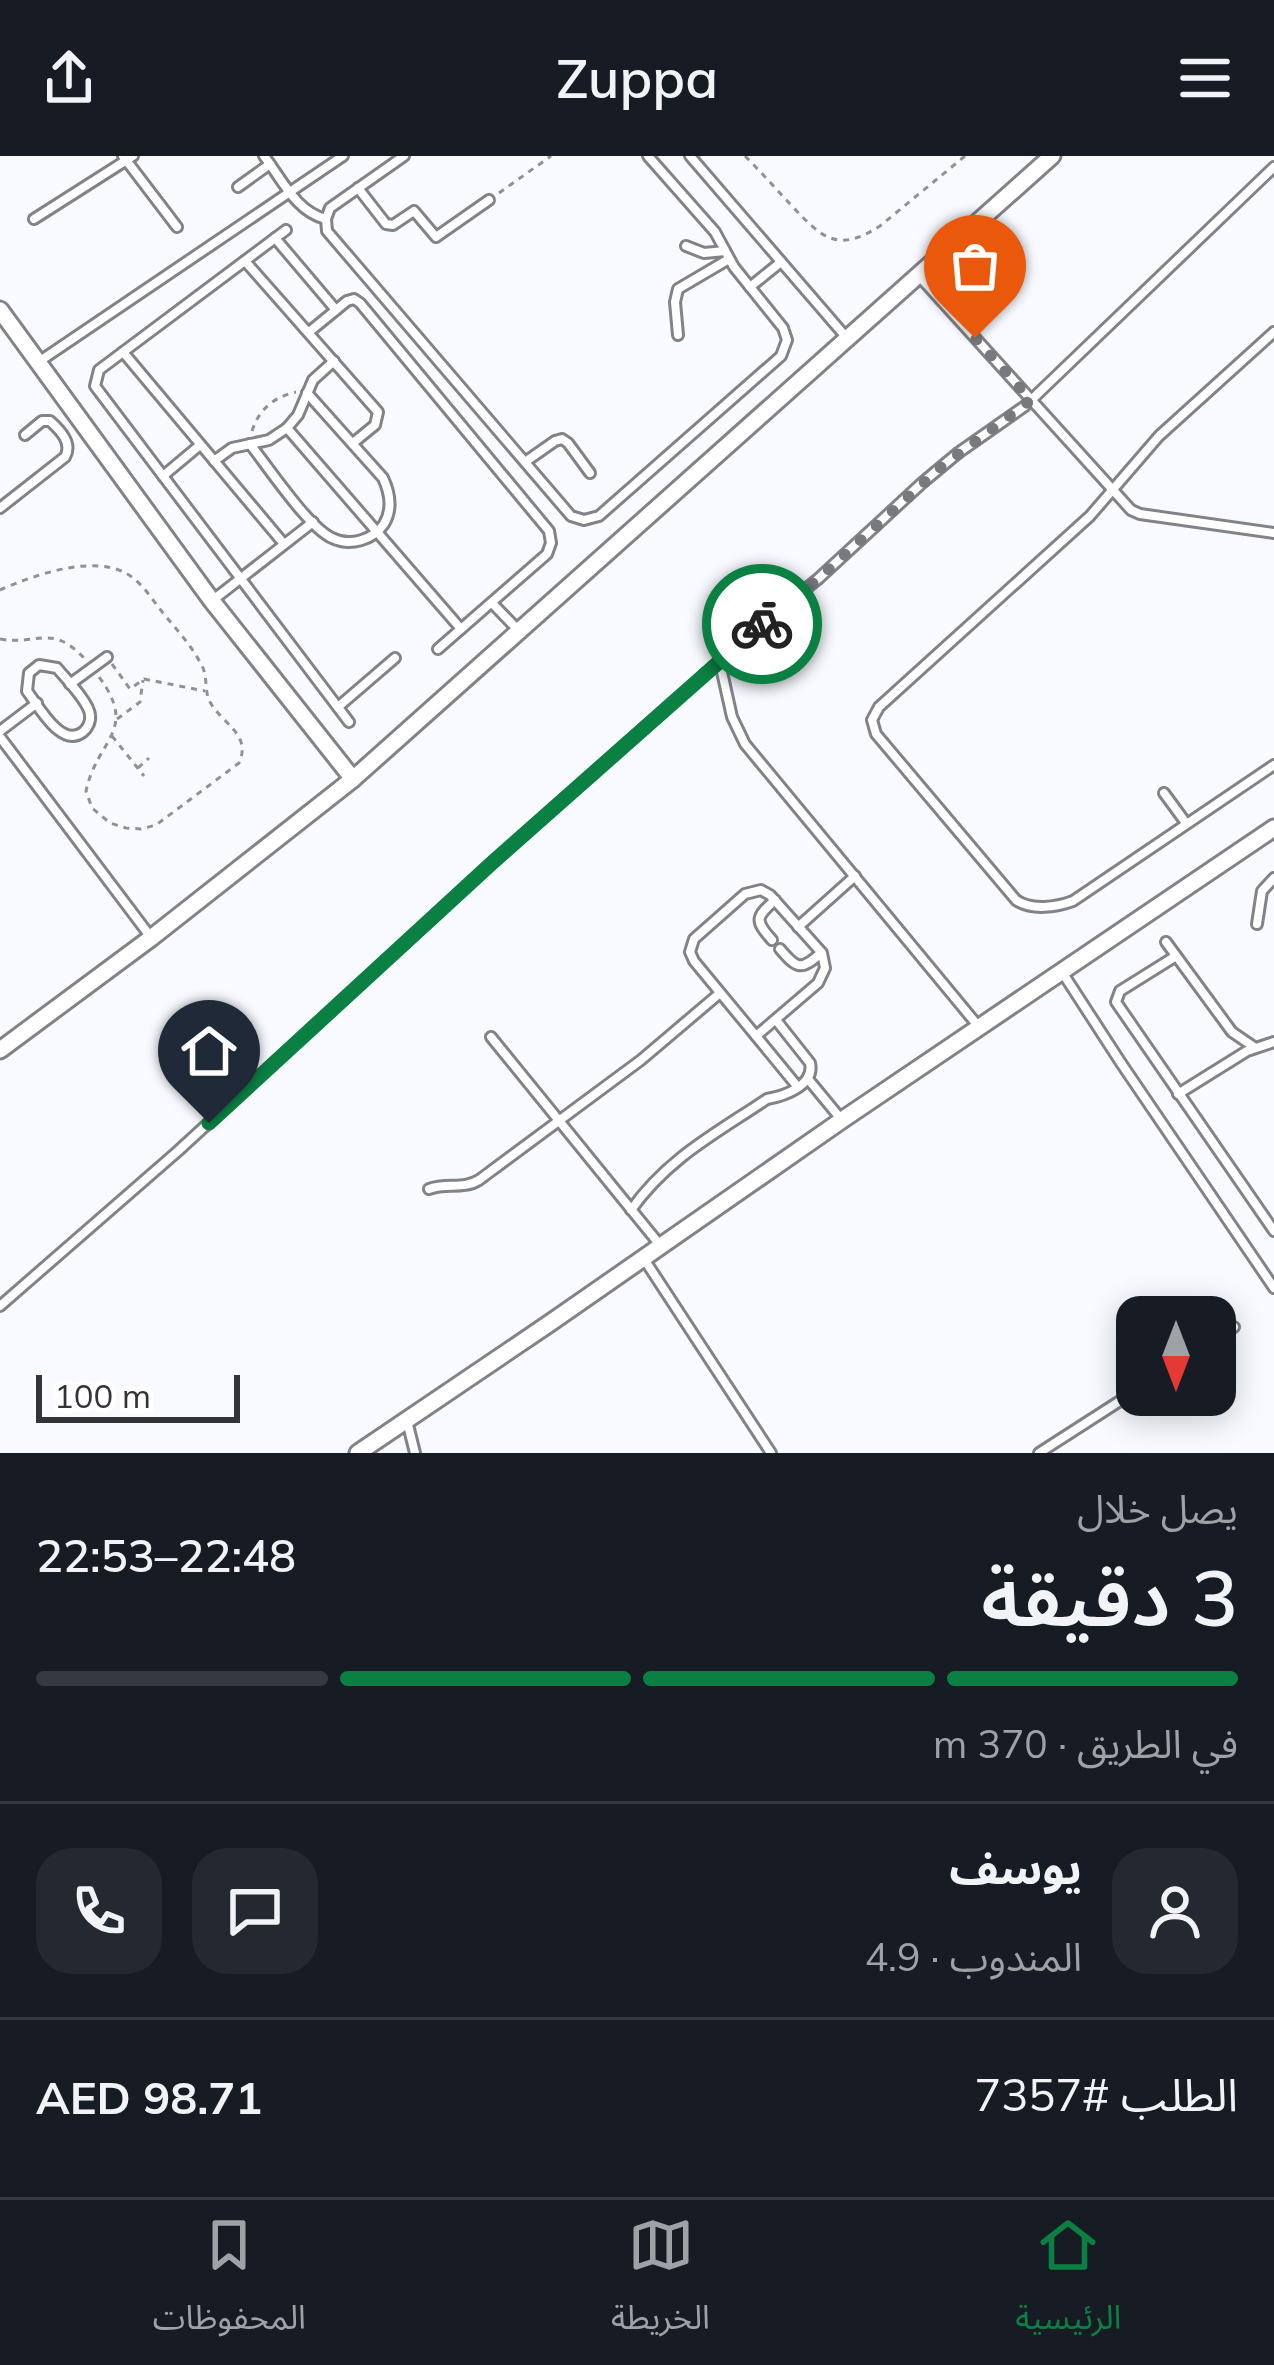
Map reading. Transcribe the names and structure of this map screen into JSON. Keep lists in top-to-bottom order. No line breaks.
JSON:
{"scale_bar":"100 m","north":"bottom","page":{"header":"Zuppa","scale":"100 m","heading":["3 دقيقة","يصل خلال","22:48–22:53"],"panel":["يوسف","المندوب · 4.9","الطلب #7357","AED 98.71"],"bar":"في الطريق · 370 m","tabs":["الرئيسية","الخريطة","المحفوظات"]}}
